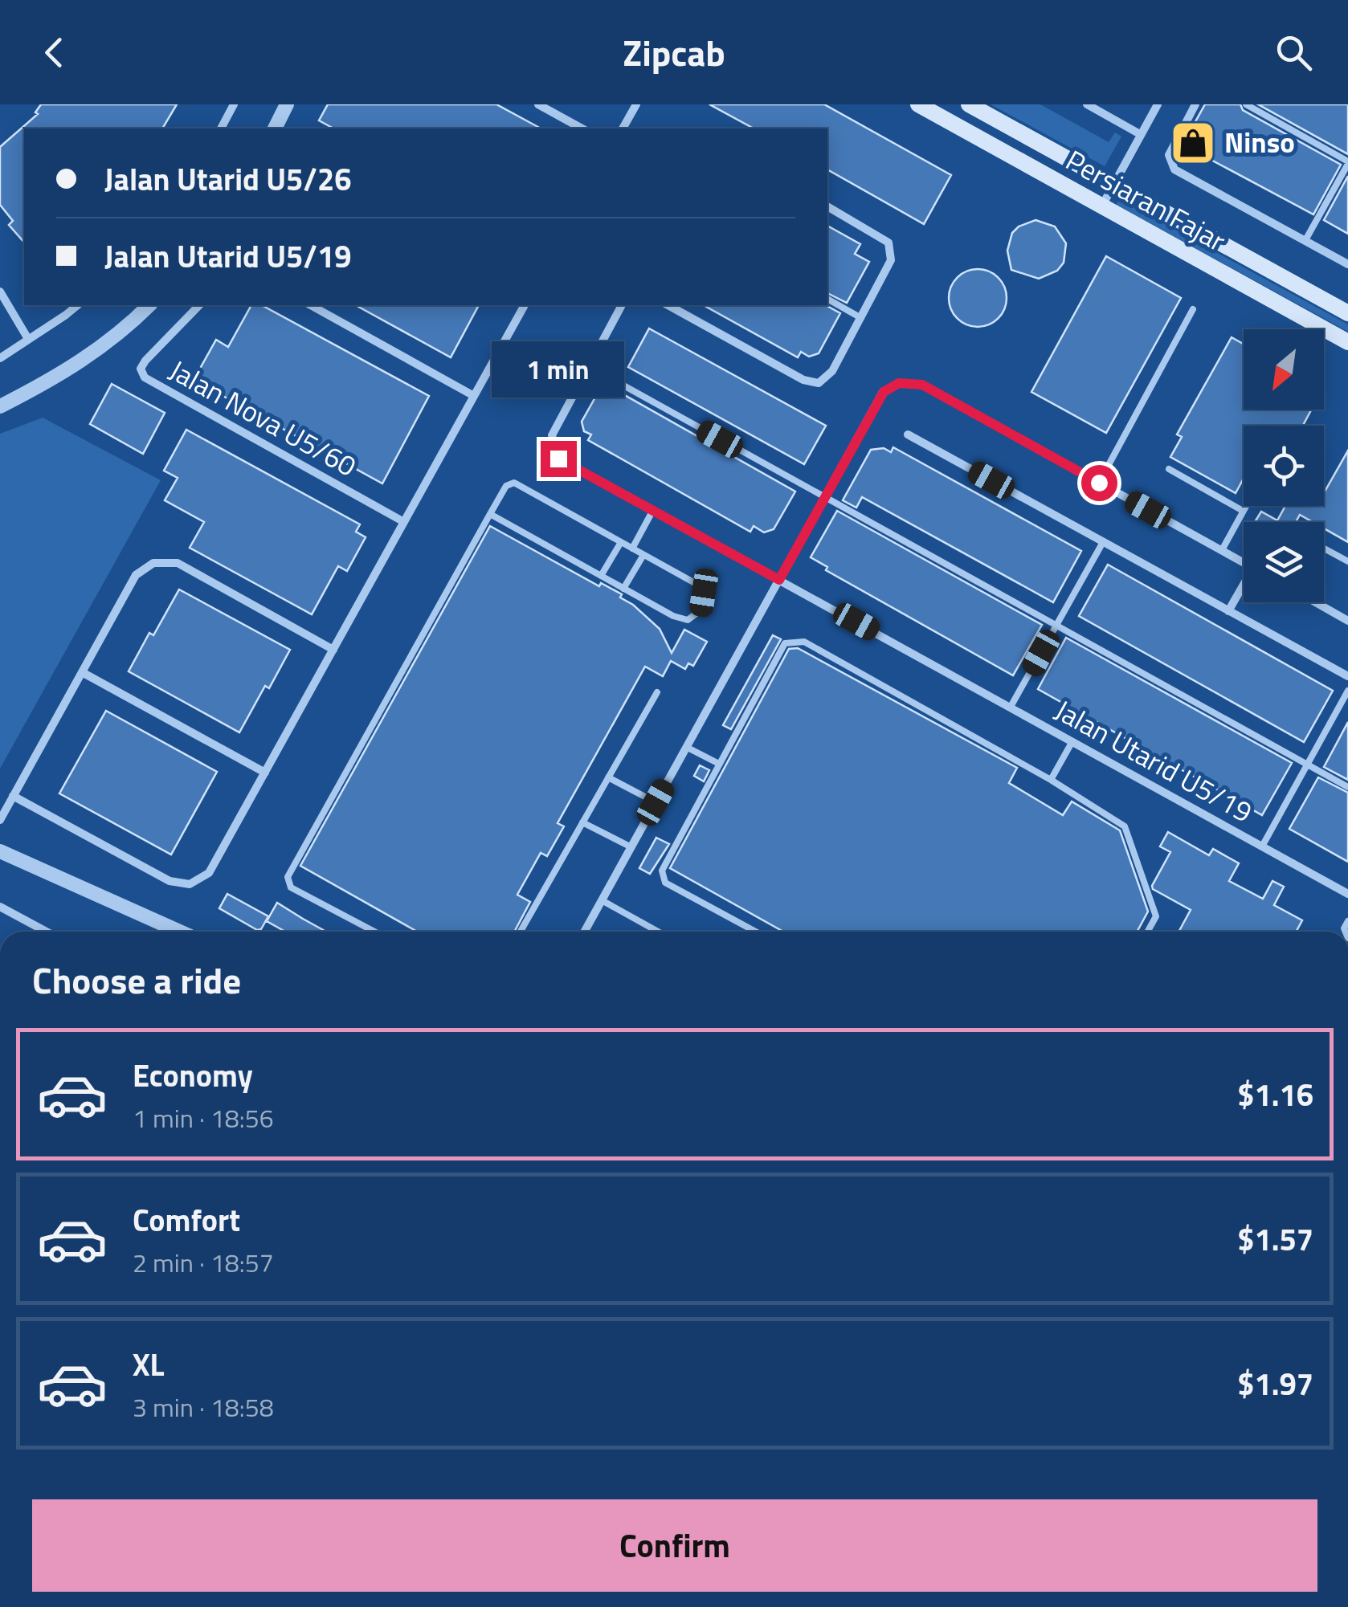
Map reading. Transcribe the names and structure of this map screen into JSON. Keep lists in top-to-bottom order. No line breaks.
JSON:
{"streets":{"main road":["Persiaran Fajar"],"street":["Jalan Nova U5/60","Jalan Utarid U5/19"]},"places":{"shop":["Ninso"]},"north":"bottom left","page":{"header":"Zipcab","banner":["Jalan Utarid U5/26","Jalan Utarid U5/19"],"bubble":"1 min","heading":"Choose a ride","list":[{"name":"Economy","note":"1 min · 18:56","value":"$1.16"},{"name":"Comfort","note":"2 min · 18:57","value":"$1.57"},{"name":"XL","note":"3 min · 18:58","value":"$1.97"}],"buttons":"Confirm"}}
